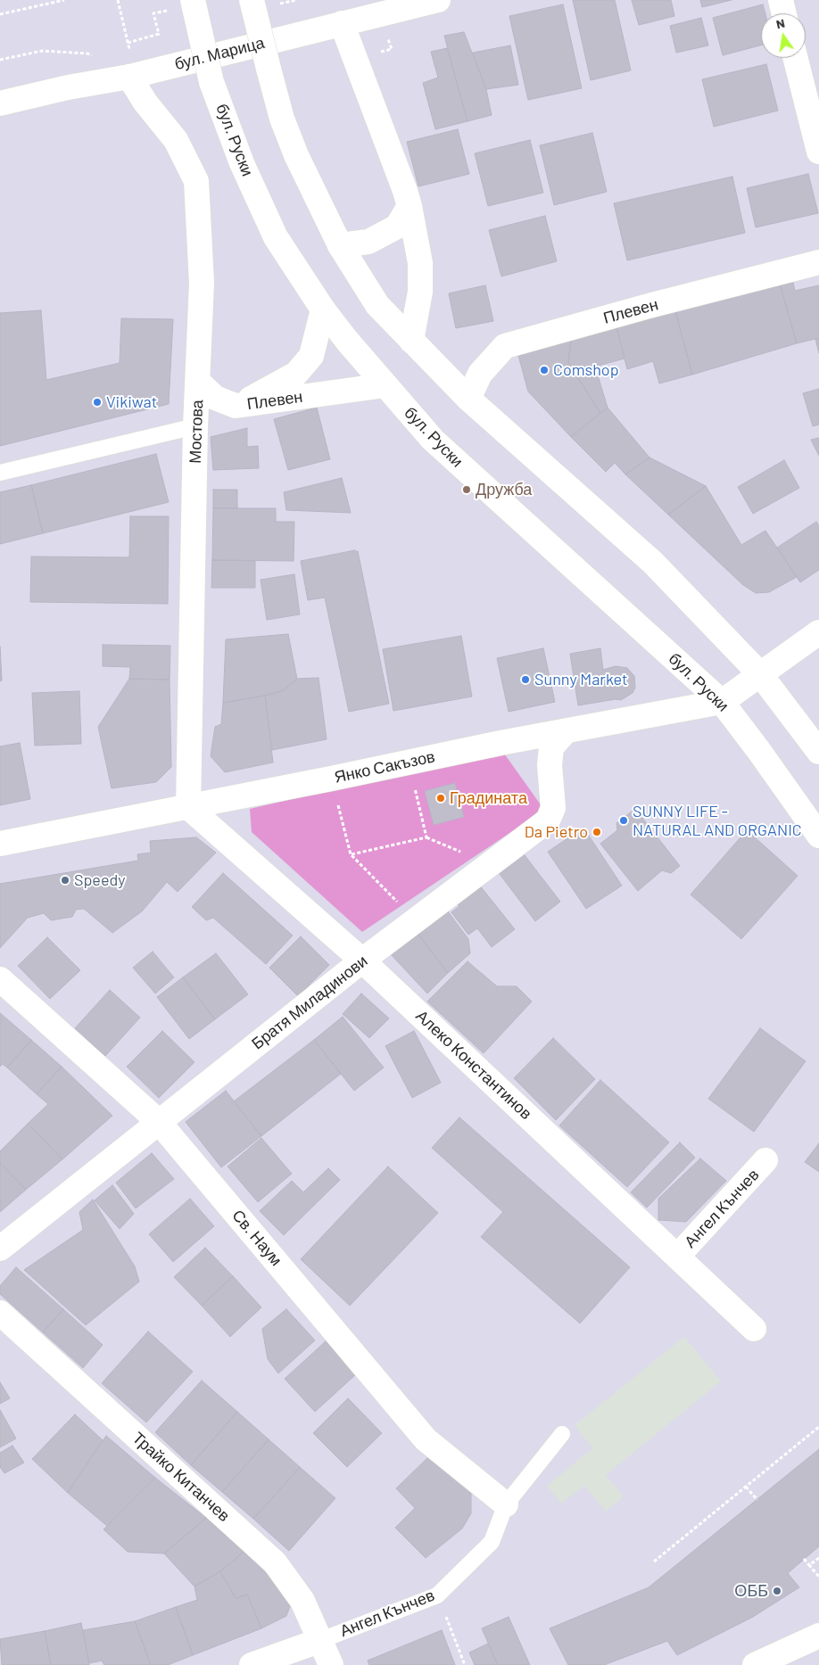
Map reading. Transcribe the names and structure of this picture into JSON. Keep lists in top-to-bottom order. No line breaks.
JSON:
{"streets":{"street":["бул. Марица","бул. Руски","Плевен","Мостова","Янко Сакъзов","Братя Миладинови","Алеко Константинов","Ангел Кънчев","Св. Наум","Трайко Китанчев"]},"crossings":[["бул. Марица","Мостова"],["бул. Руски","Плевен"],["бул. Руски","Янко Сакъзов"],["Плевен","Мостова"],["Мостова","Янко Сакъзов"],["Мостова","Алеко Константинов"],["Янко Сакъзов","Братя Миладинови"],["Янко Сакъзов","Алеко Константинов"],["Братя Миладинови","Алеко Константинов"],["Братя Миладинови","Св. Наум"],["Алеко Константинов","Ангел Кънчев"],["Ангел Кънчев","Св. Наум"],["Ангел Кънчев","Трайко Китанчев"]],"places":["Comshop","Vikiwat","Дружба","Sunny Market","Градината","SUNNY LIFE - NATURAL AND ORGANIC","Da Pietro","Speedy","ОББ"],"north":"top"}
